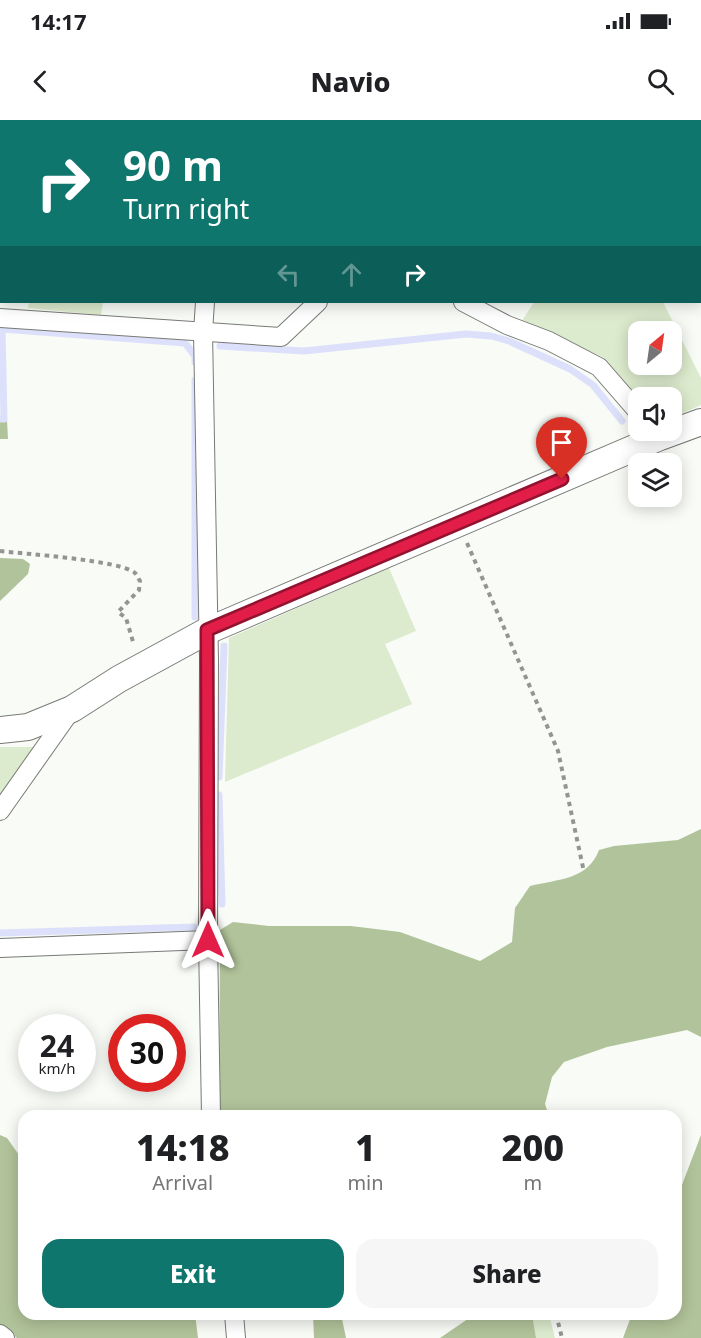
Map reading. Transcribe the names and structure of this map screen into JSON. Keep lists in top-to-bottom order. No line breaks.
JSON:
{"north":"top right","page":{"status":"14:17","header":"Navio","turn":["90 m","Turn right"],"speed":"24 km/h","limit":"30","eta":["14:18","Arrival","1","min","200","m"],"buttons":["Exit","Share"]}}
